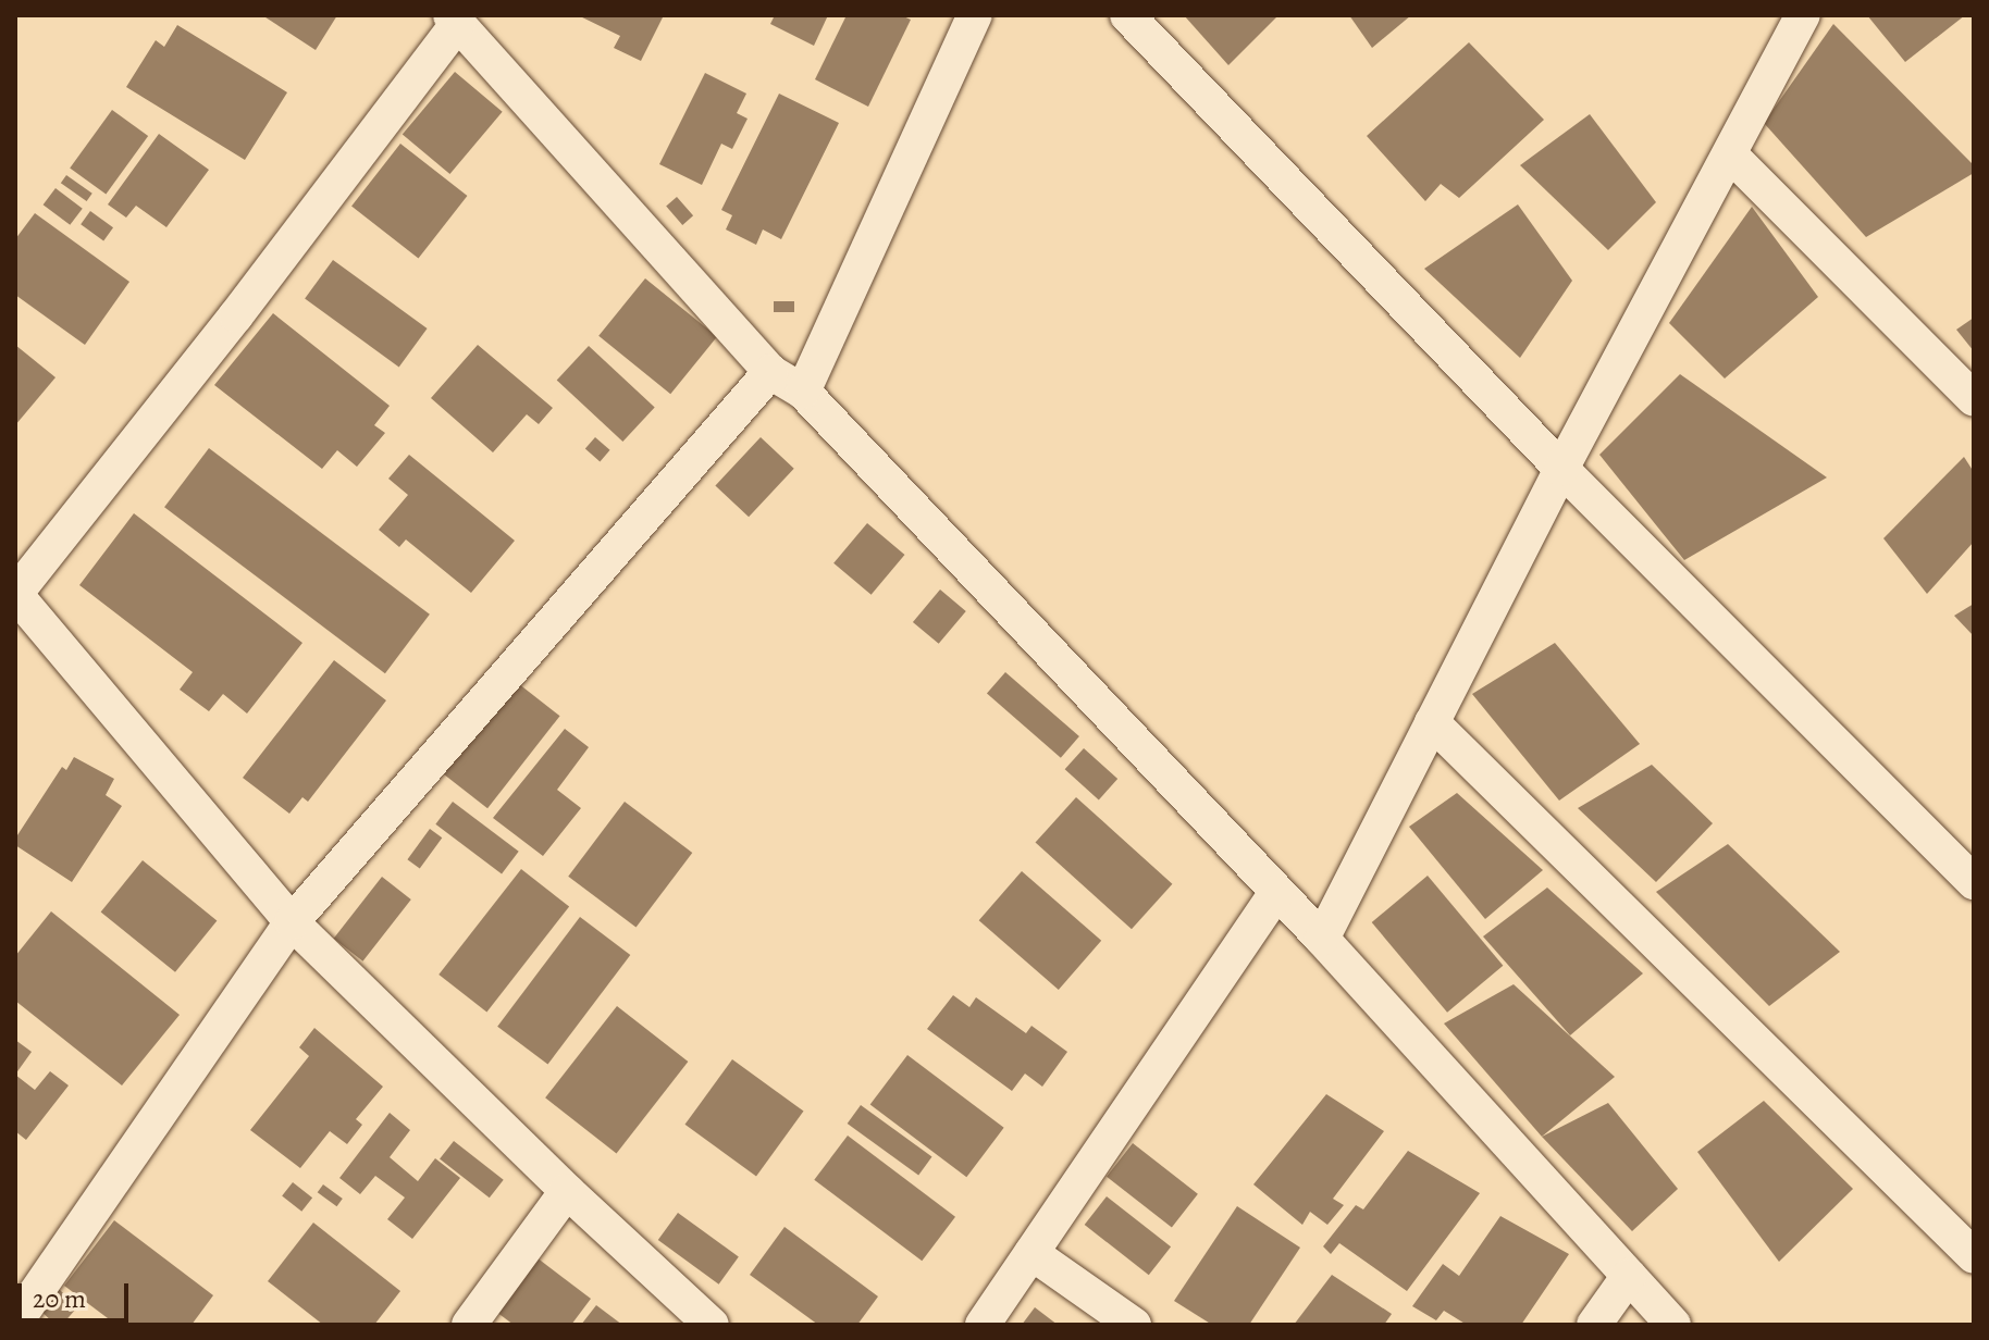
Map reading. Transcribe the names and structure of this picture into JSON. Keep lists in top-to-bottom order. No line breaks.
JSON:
{"scale_bar":"20 m"}
